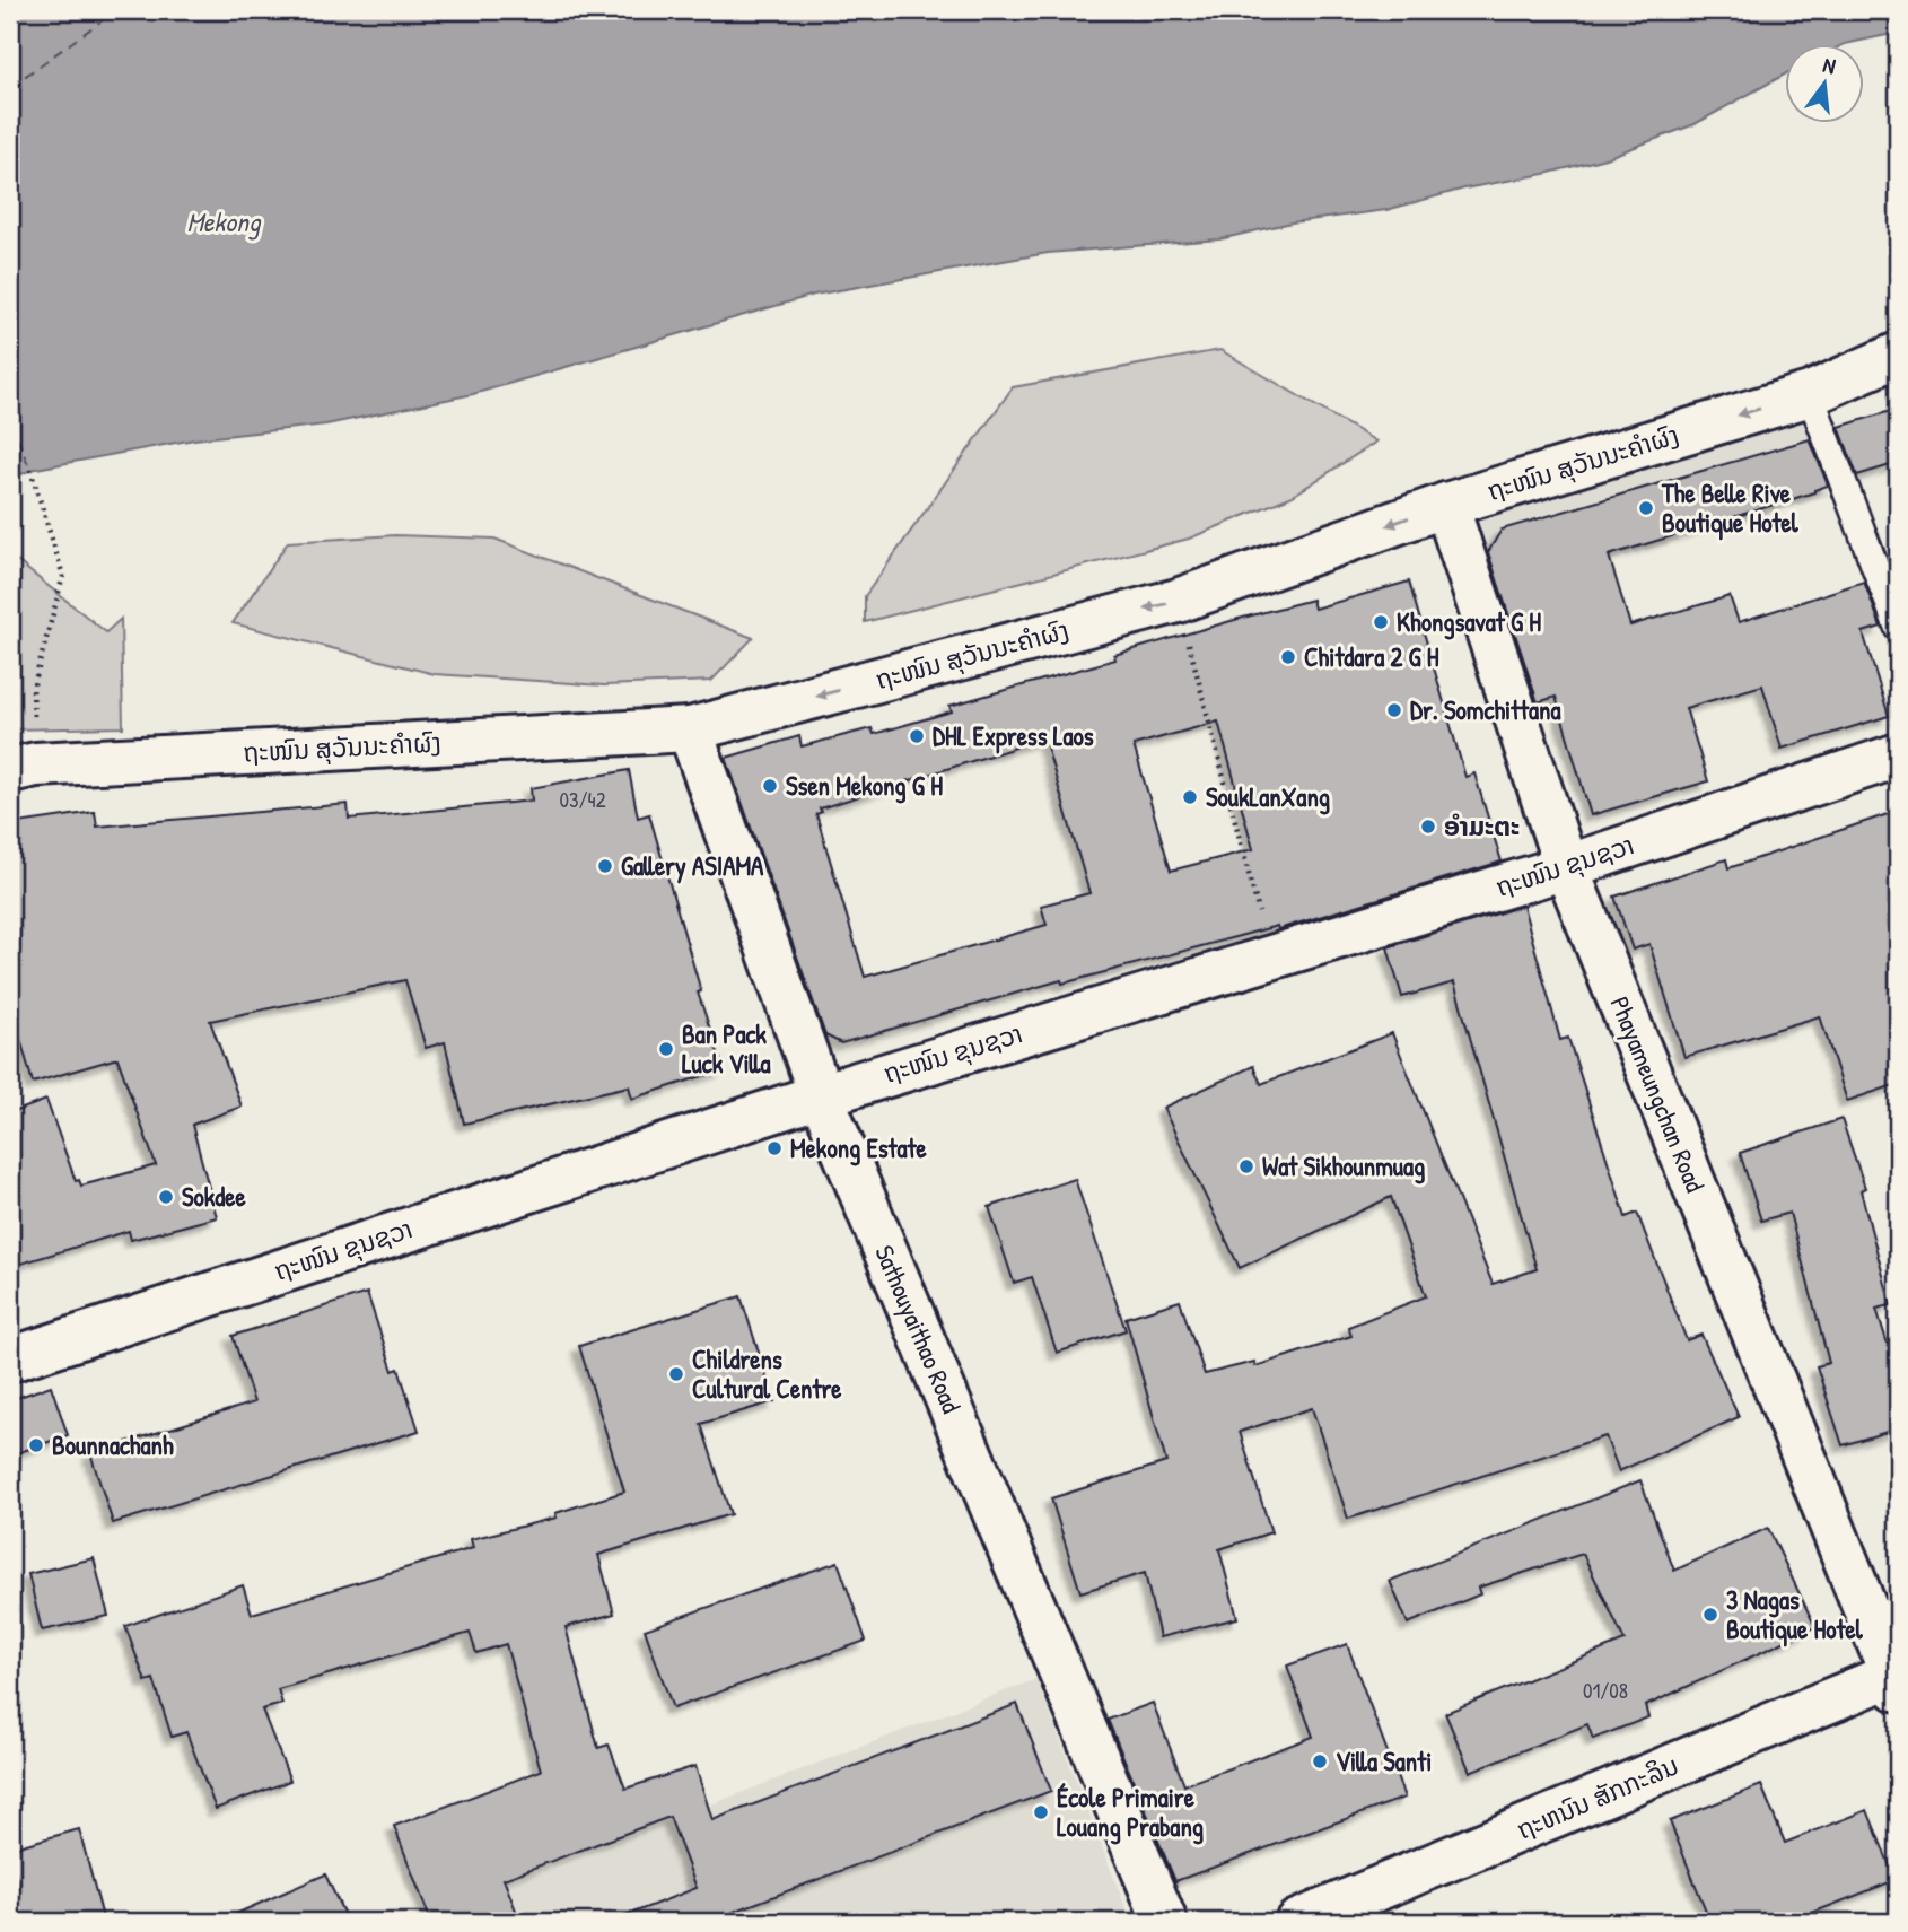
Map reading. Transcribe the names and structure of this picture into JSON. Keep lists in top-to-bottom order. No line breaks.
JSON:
{"streets":{"street":["ຖະໜົນ ສຸວັນນະຄໍາຜົງ","ຖະໜົນ ຂຸນຊວາ","Phayameungchan Road","Sathouyaithao Road","ຖະຫນົນ ສັກກະລິນ"]},"crossings":[["ຖະໜົນ ສຸວັນນະຄໍາຜົງ","Phayameungchan Road"],["ຖະໜົນ ສຸວັນນະຄໍາຜົງ","Sathouyaithao Road"],["ຖະໜົນ ຂຸນຊວາ","Phayameungchan Road"],["ຖະໜົນ ຂຸນຊວາ","Sathouyaithao Road"],["Phayameungchan Road","ຖະຫນົນ ສັກກະລິນ"]],"one_way":["ຖະໜົນ ສຸວັນນະຄໍາຜົງ"],"water":["Mekong"],"places":["The Belle Rive Boutique Hotel","Khongsavat G H","Chitdara 2 G H","Dr. Somchittana","DHL Express Laos","Ssen Mekong G H","SoukLanXang","ອຳມະຕະ","Gallery ASIAMA","Ban Pack Luck Villa","Mekong Estate","Wat Sikhounmuag","Sokdee","Childrens Cultural Centre","Bounnachanh","3 Nagas Boutique Hotel","Villa Santi","École Primaire Louang Prabang"],"house_numbers":["03/42","01/08"],"north":"top"}
